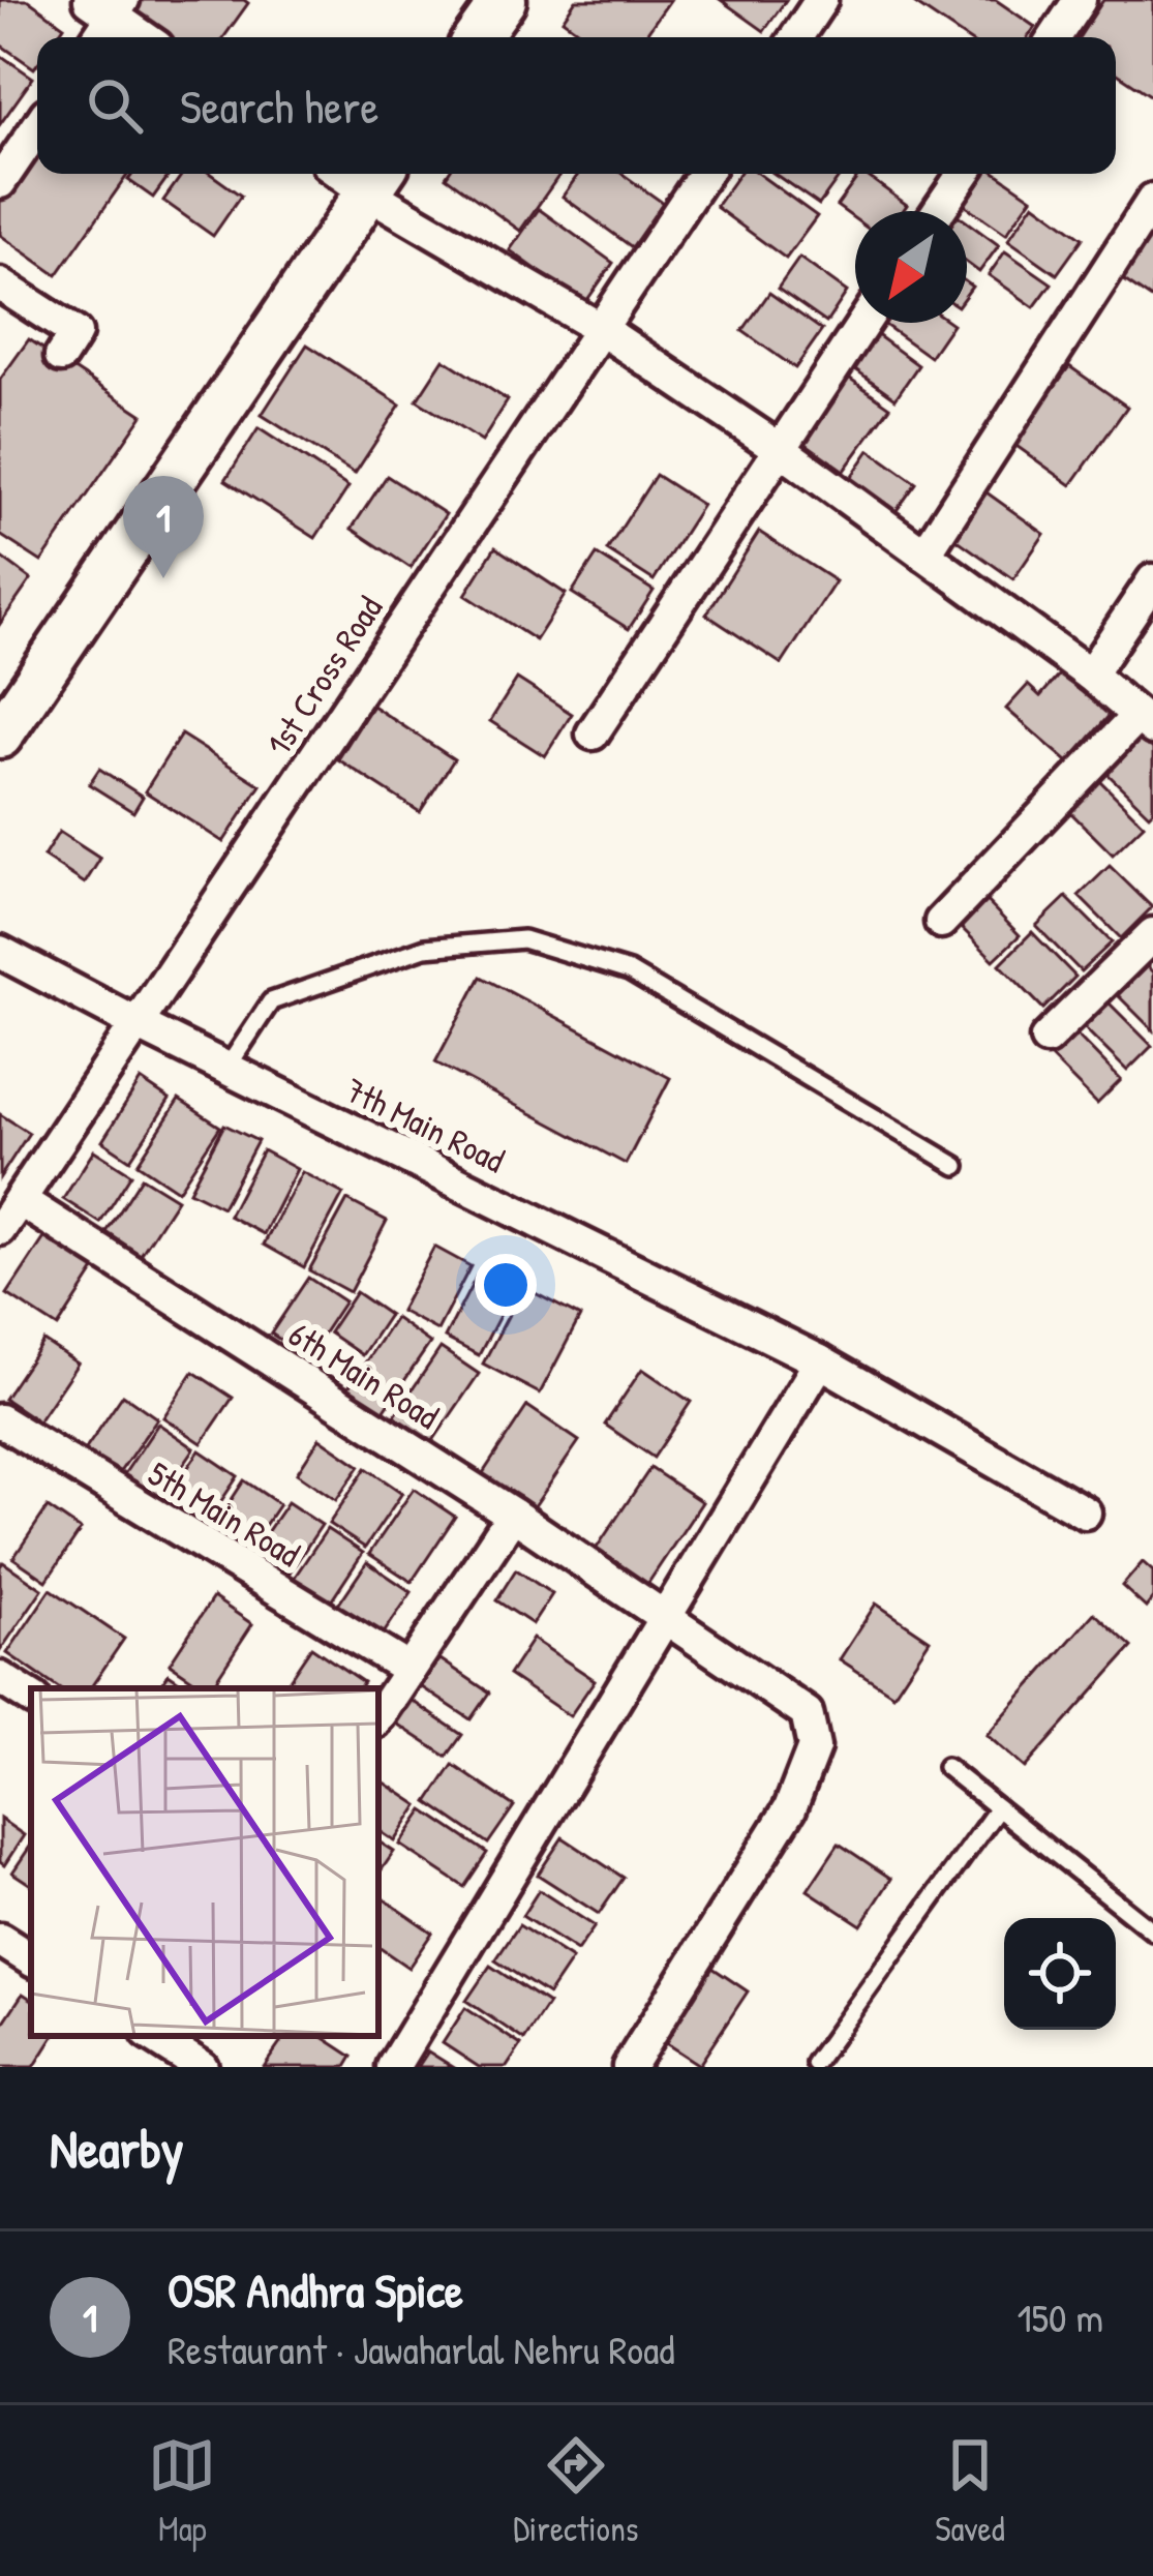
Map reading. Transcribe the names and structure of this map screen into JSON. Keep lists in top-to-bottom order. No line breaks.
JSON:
{"streets":{"street":["1st Cross Road","7th Main Road","6th Main Road","5th Main Road"]},"crossings":[["1st Cross Road","7th Main Road"],["1st Cross Road","6th Main Road"]],"north":"bottom left","page":{"search":"Search here","pins":"1","heading":"Nearby","list":[{"mark":"1","name":"OSR Andhra Spice","note":"Restaurant · Jawaharlal Nehru Road","value":"150 m"}],"nav":["Map","Directions","Saved"]}}
